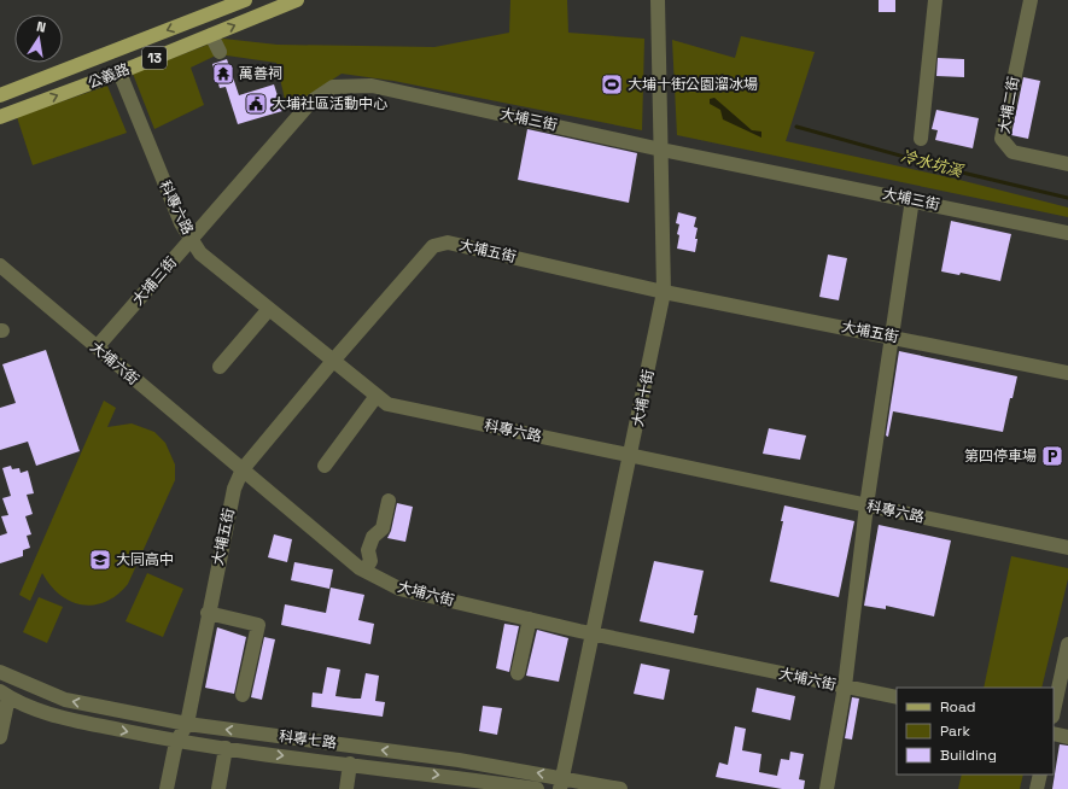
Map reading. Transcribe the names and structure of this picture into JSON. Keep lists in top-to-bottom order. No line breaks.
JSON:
{"streets":{"main road":["13","公義路"],"street":["大埔二街","大埔三街","科專六路","大埔五街","大埔六街","大埔十街","科專七路"]},"crossings":[["公義路","科專六路"],["大埔三街","科專六路"],["大埔三街","大埔六街"],["大埔三街","大埔十街"],["科專六路","大埔五街"],["科專六路","大埔十街"],["大埔五街","大埔六街"],["大埔五街","大埔十街"],["大埔五街","科專七路"],["大埔六街","大埔十街"],["大埔十街","科專七路"]],"water":["冷水坑溪"],"places":{"temple":["萬善祠"],"sports":["大埔十街公園溜冰場"],"public building":["大埔社區活動中心"],"parking":["第四停車場"],"school or university":["大同高中"]},"legend":["Road","Park","Building"],"north":"top"}
